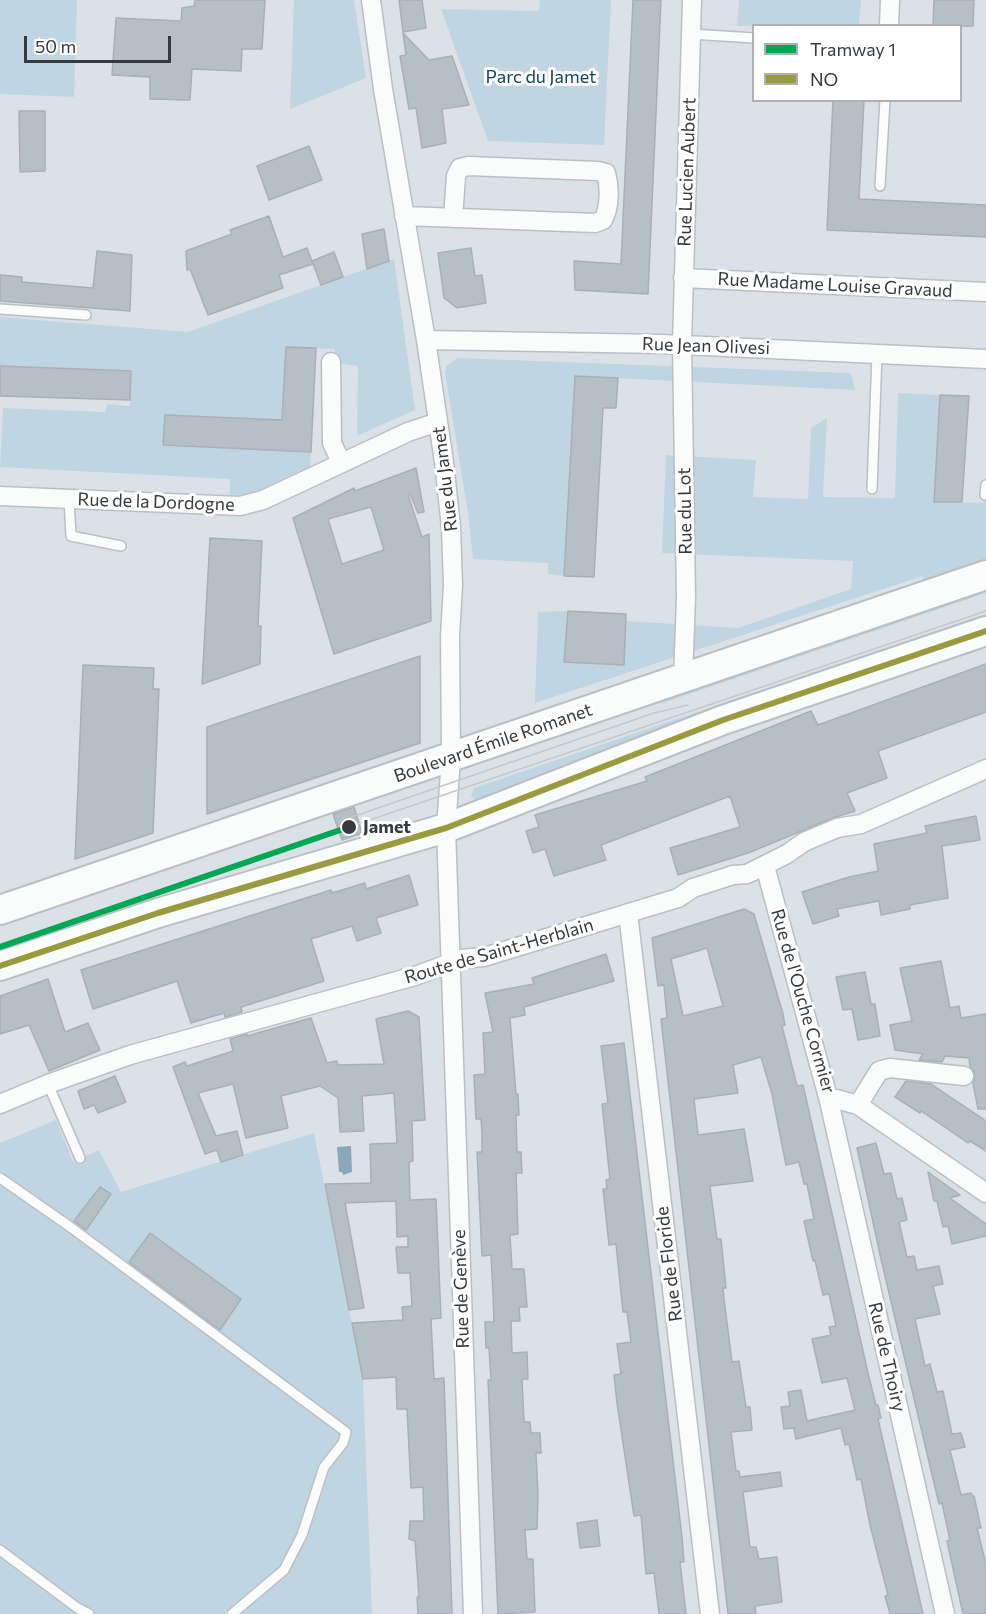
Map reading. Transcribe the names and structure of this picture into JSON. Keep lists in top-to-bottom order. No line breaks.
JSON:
{"streets":{"main road":["Boulevard Émile Romanet"],"street":["Rue Lucien Aubert","Rue Madame Louise Gravaud","Rue Jean Olivesi","Rue du Jamet","Rue de la Dordogne","Rue du Lot","Route de Saint-Herblain","Rue de l'Ouche Cormier","Rue de Floride","Rue de Genève","Rue de Thoiry"]},"crossings":[["Rue Lucien Aubert","Rue Madame Louise Gravaud"],["Rue Lucien Aubert","Rue Jean Olivesi"],["Rue Lucien Aubert","Rue du Lot"],["Rue Jean Olivesi","Rue du Jamet"],["Rue Jean Olivesi","Rue du Lot"],["Rue du Jamet","Rue de la Dordogne"],["Rue du Jamet","Boulevard Émile Romanet"],["Rue du Jamet","Route de Saint-Herblain"],["Rue du Jamet","Rue de Genève"],["Rue du Lot","Boulevard Émile Romanet"],["Route de Saint-Herblain","Rue de l'Ouche Cormier"],["Route de Saint-Herblain","Rue de Floride"],["Route de Saint-Herblain","Rue de Genève"],["Rue de l'Ouche Cormier","Rue de Thoiry"]],"parks":["Parc du Jamet"],"places":["Jamet"],"lines":["transit line NO","tram line 1"],"legend":["Tramway 1","NO"],"scale_bar":"50 m"}
